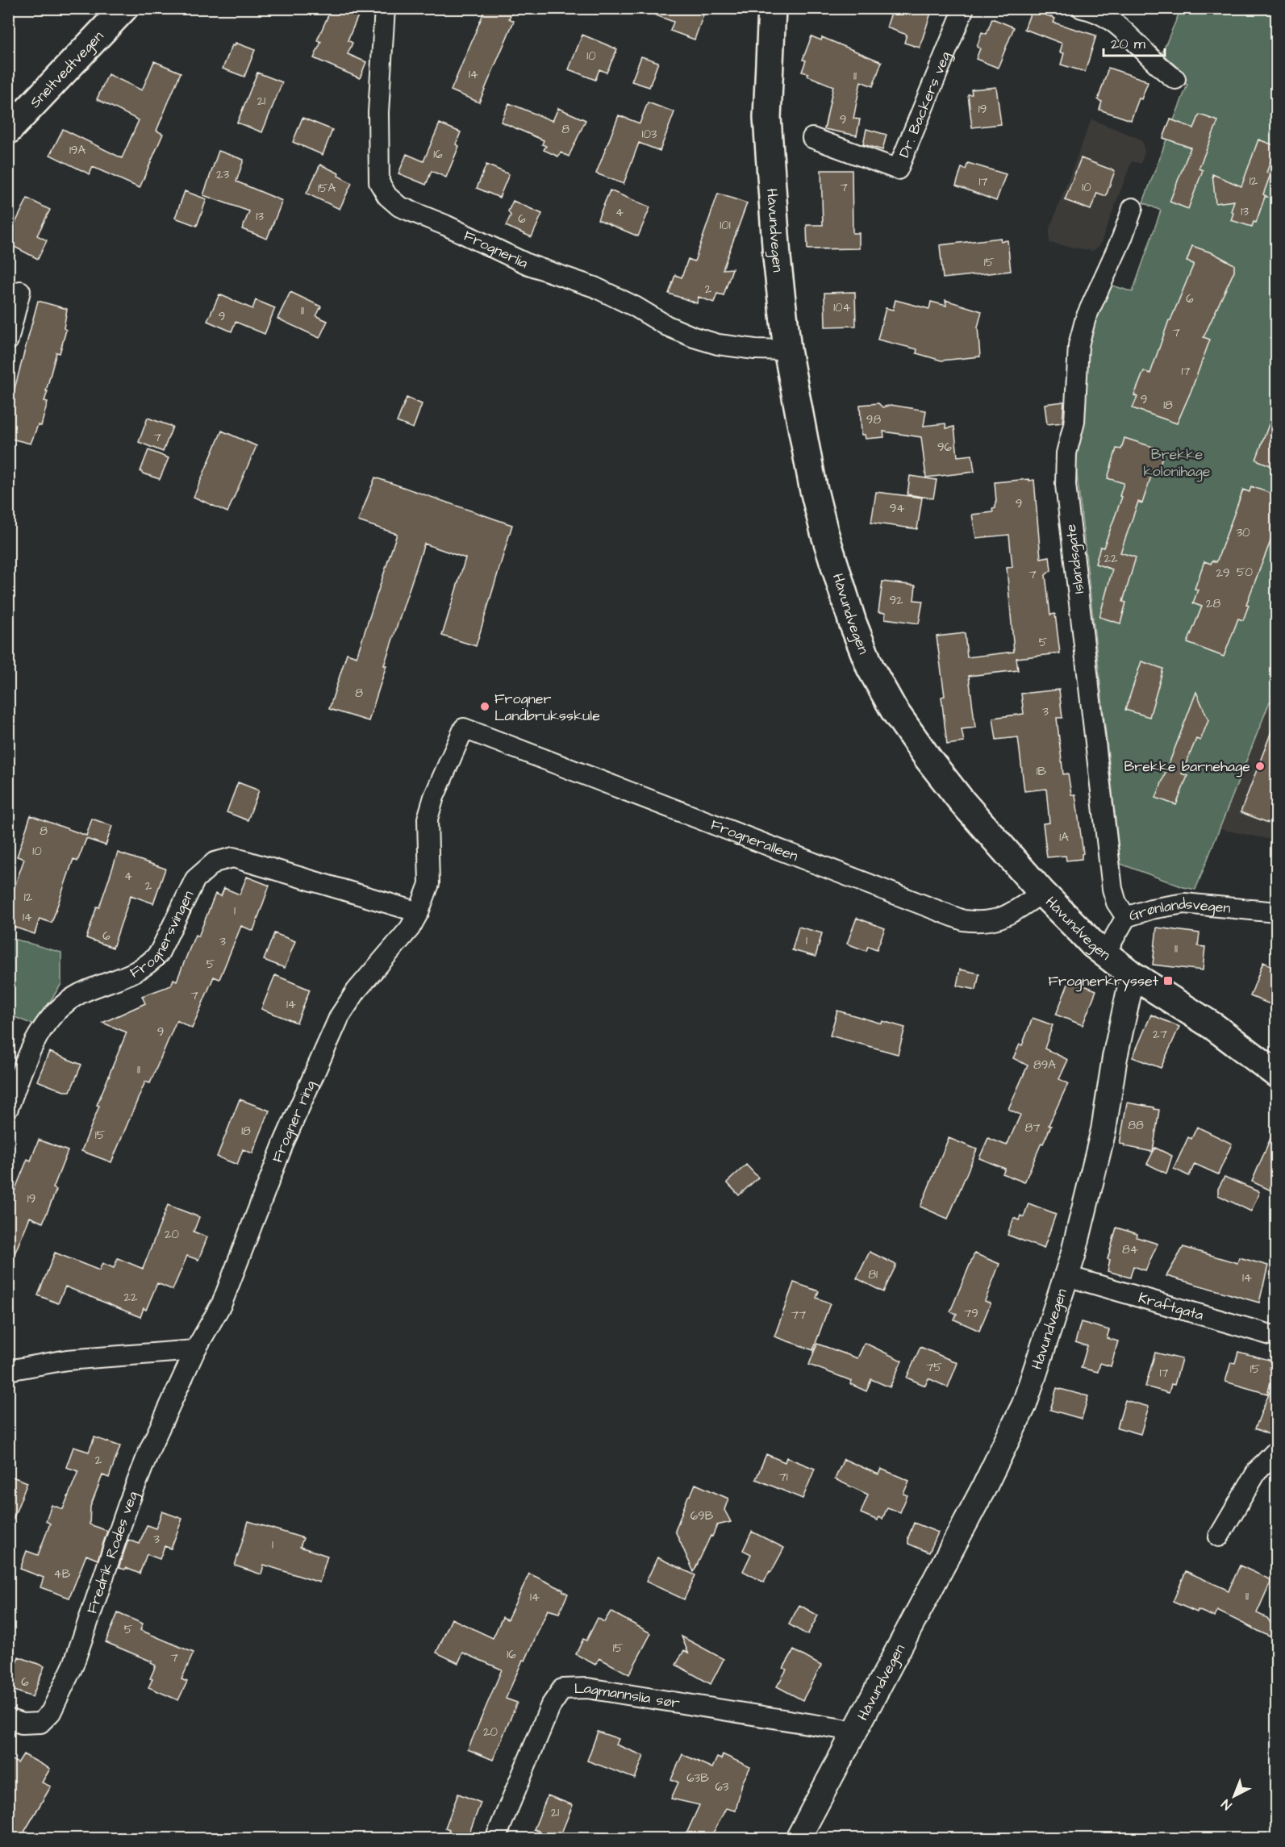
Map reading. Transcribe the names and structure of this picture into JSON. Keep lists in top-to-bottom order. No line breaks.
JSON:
{"streets":{"main road":["Sneltvedtvegen","Håvundvegen"],"street":["Dr. Backers veg","Frognerlia","Islandsgate","Frogneralleen","Grønlandsvegen","Frognersvingen","Frogner ring","Kraftgata","Fredrik Rodes veg","Lagmannslia sør"]},"crossings":[["Håvundvegen","Frognerlia"],["Håvundvegen","Frogneralleen"],["Håvundvegen","Grønlandsvegen"],["Håvundvegen","Kraftgata"],["Håvundvegen","Lagmannslia sør"],["Islandsgate","Grønlandsvegen"],["Frogneralleen","Frogner ring"],["Frognersvingen","Frogner ring"],["Frogner ring","Fredrik Rodes veg"]],"parks":["Brekke kolonihage"],"places":{"other":["Frogner Landbruksskule","Brekke barnehage"],"transit":["Frognerkrysset"]},"house_numbers":["10","14","11","21","19","9","8","103","19A","16","23","12","17","7","10","15A","13","4","13","6","101","15","2","6","104","11","9","7","17","9","18","98","7","96","9","94","30","22","50","29","7","92","28","5","8","3","1B","8","1A","10","4","2","12","1","14","6","1","3","11","5","7","14","9","27","89A","11","88","87","18","15","19","20","84","81","14","22","79","77","75","15","17","2","71","69B","3","1","4B","11","14","5","15","16","7","6","20","63B","63","21"],"scale_bar":"20 m","north":"bottom left"}
